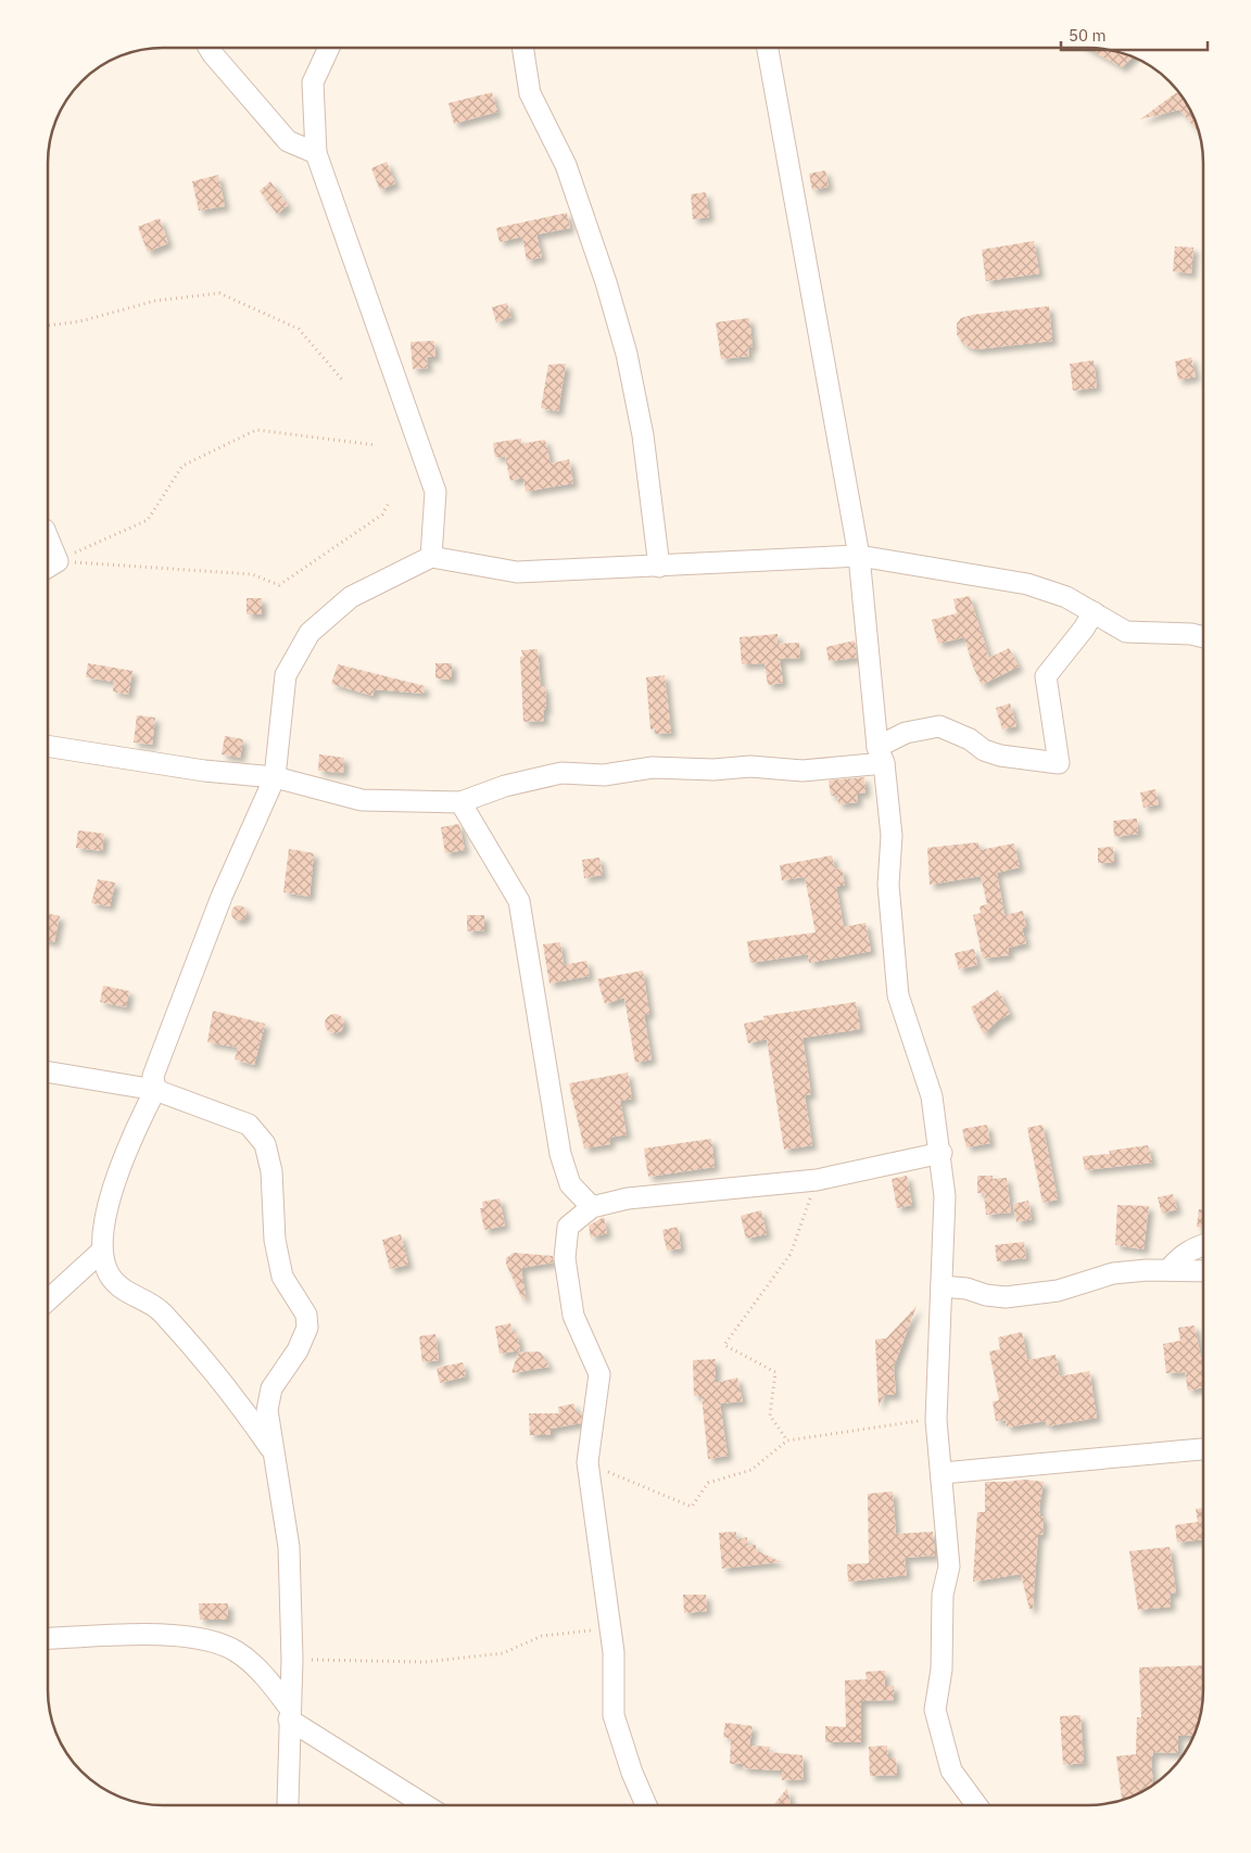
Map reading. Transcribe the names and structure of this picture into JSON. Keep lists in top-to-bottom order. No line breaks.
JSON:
{"scale_bar":"50 m"}
